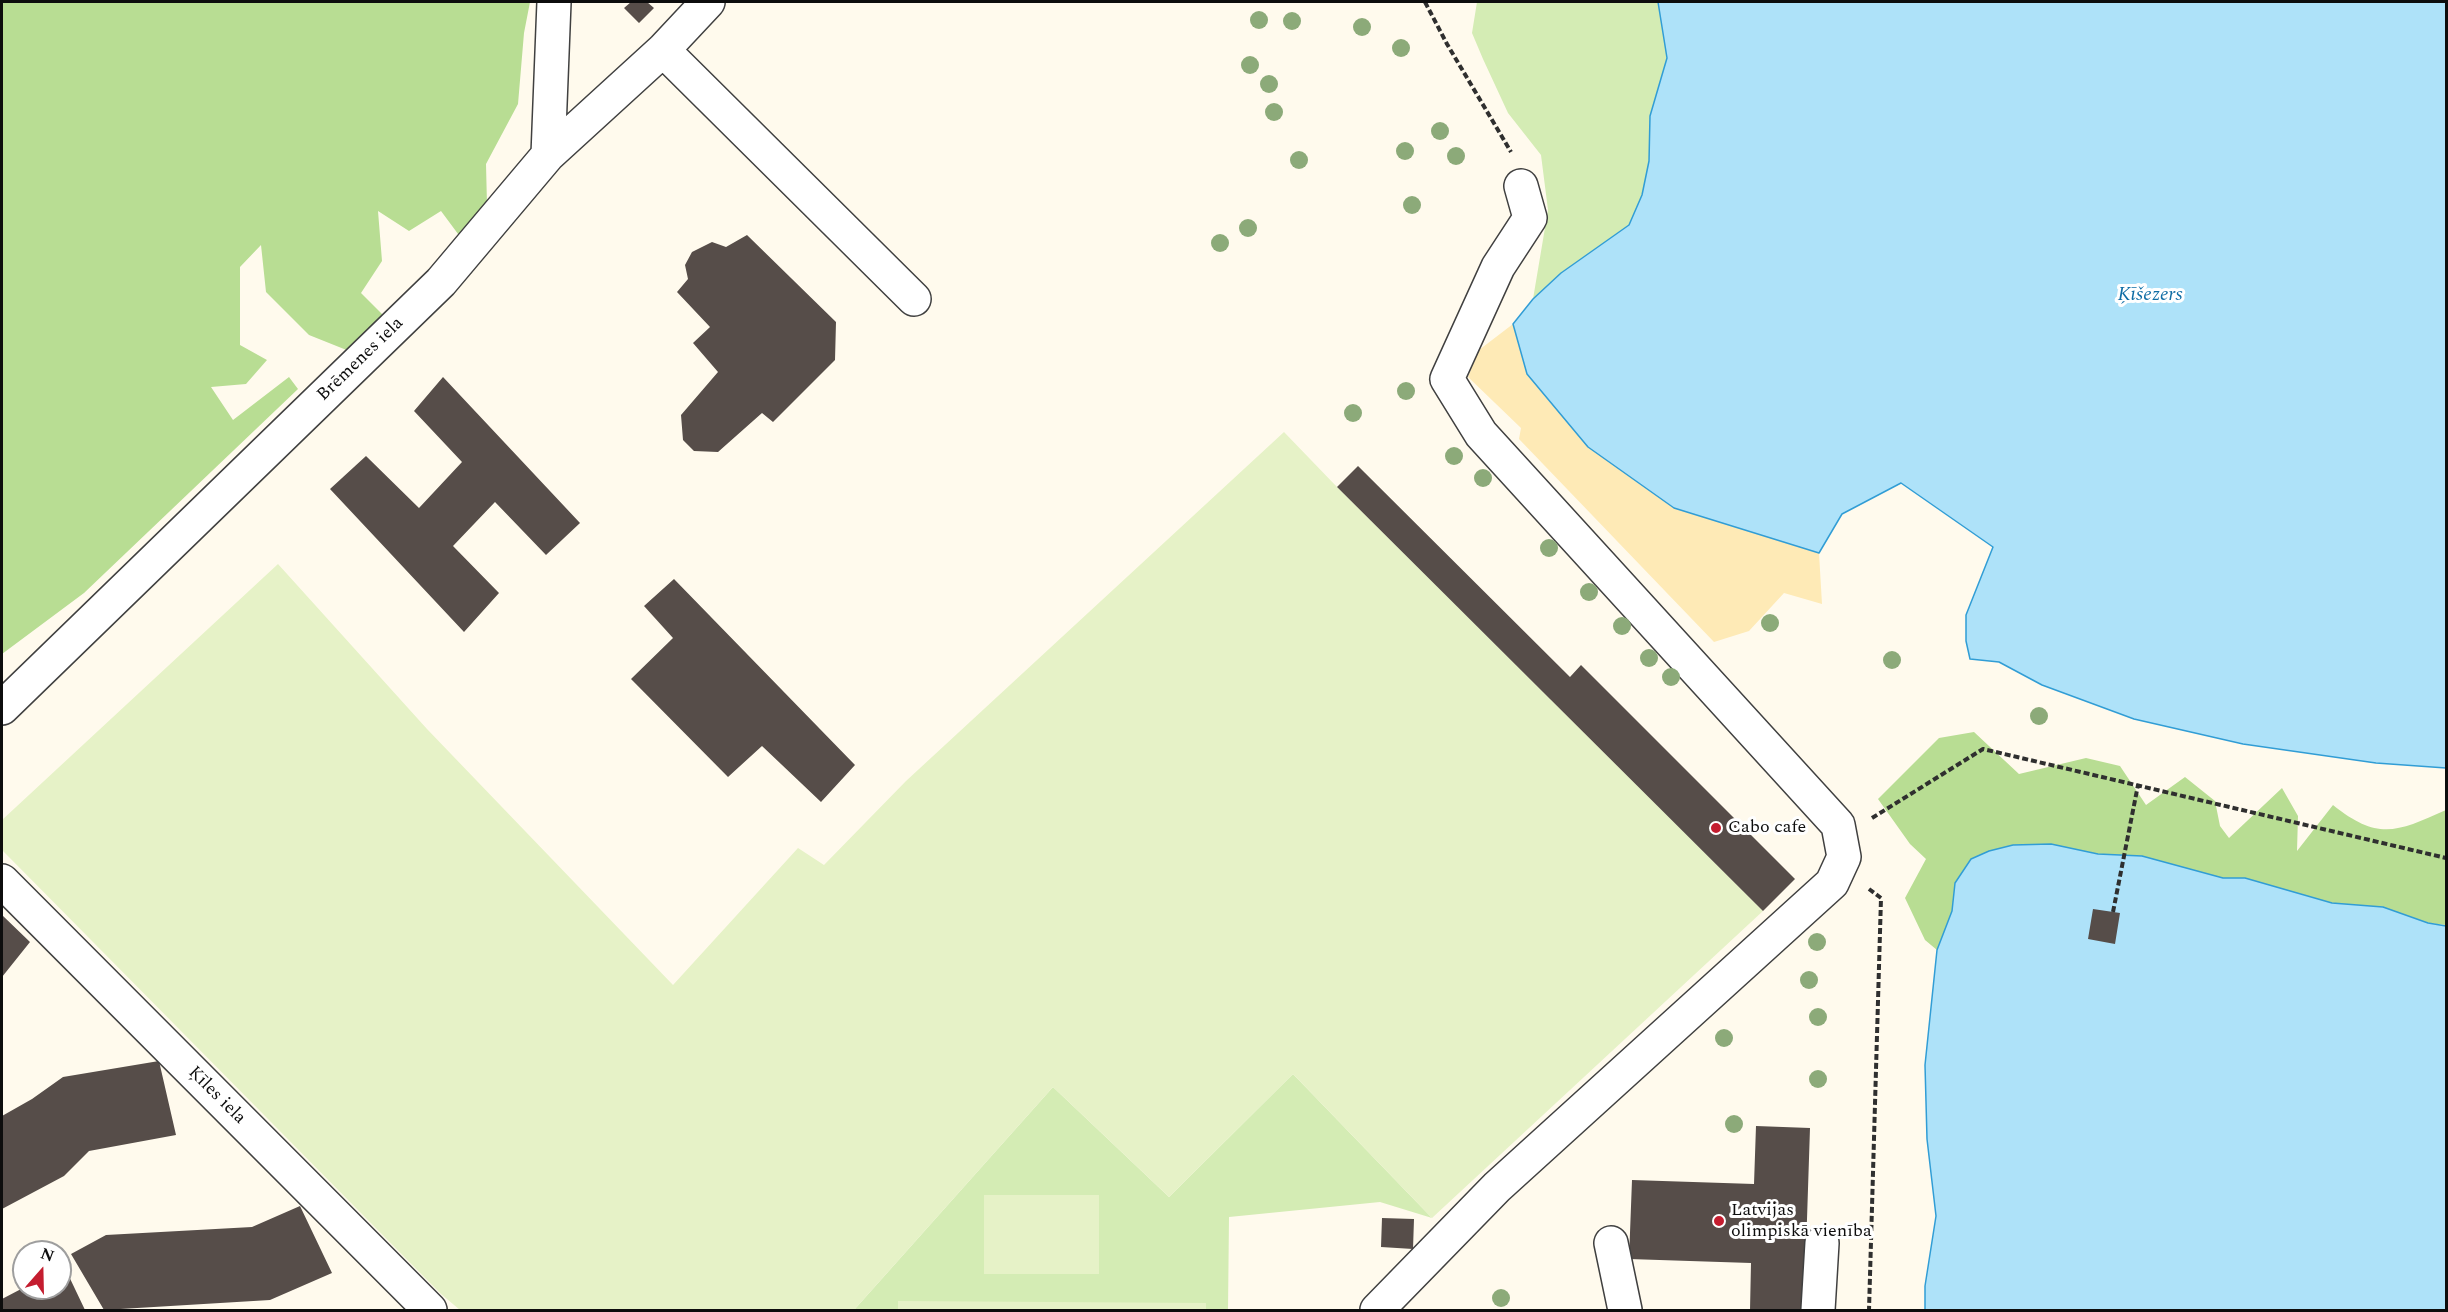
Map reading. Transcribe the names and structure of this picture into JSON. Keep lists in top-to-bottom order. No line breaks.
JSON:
{"streets":{"street":["Brēmenes iela","Ķīles iela"]},"water":["Ķīšezers"],"places":["Cabo cafe","Latvijas olimpiskā vienība"],"north":"top"}
